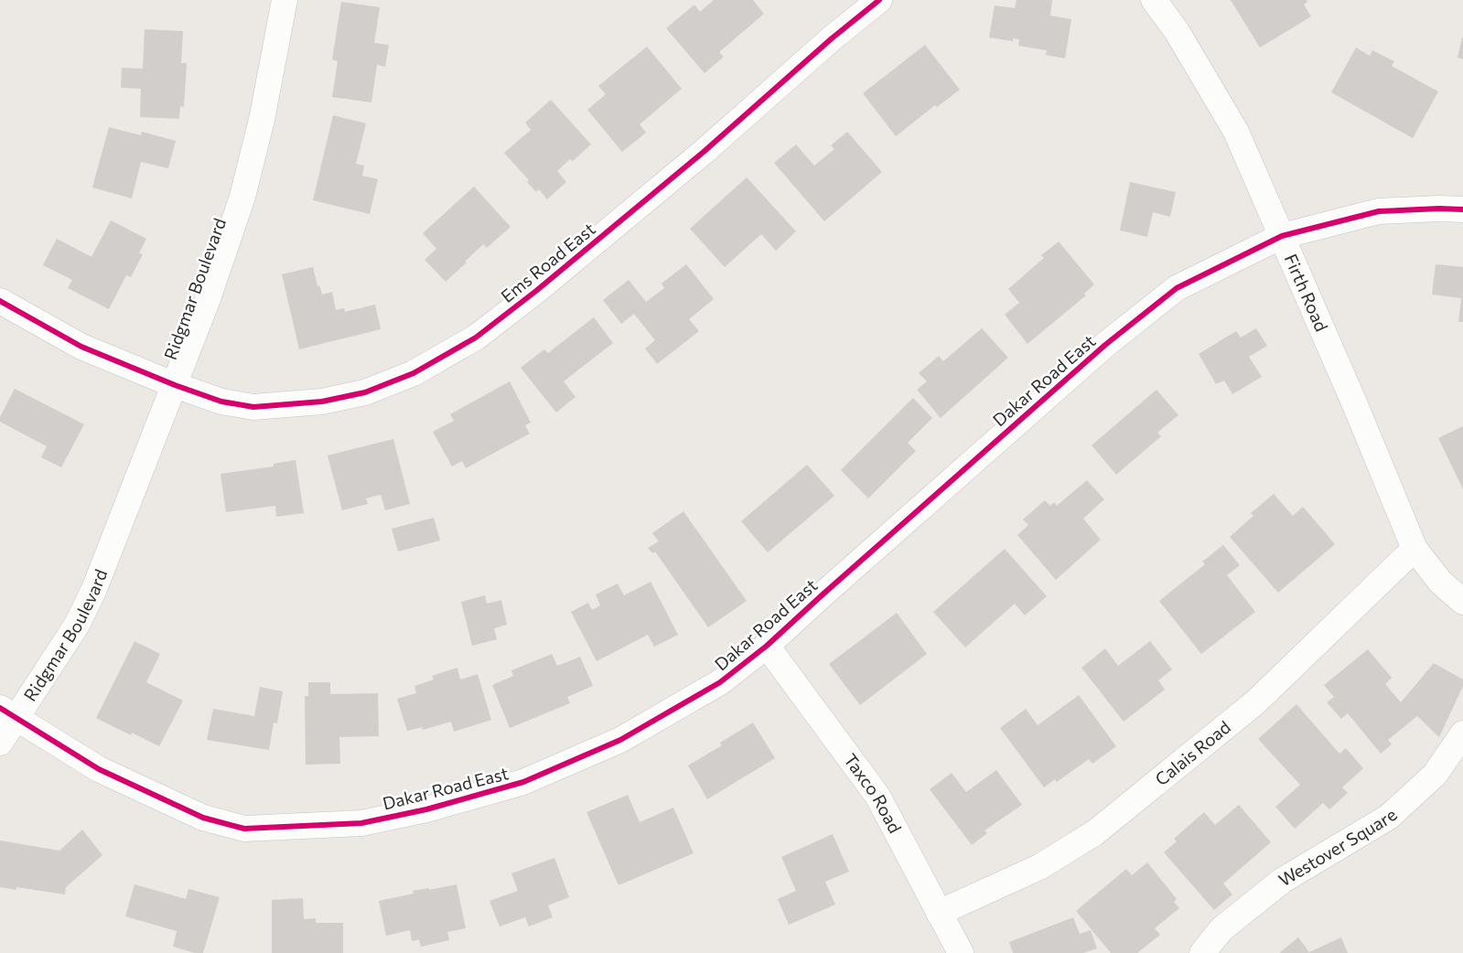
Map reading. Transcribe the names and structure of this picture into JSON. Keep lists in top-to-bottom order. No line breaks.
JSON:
{"streets":{"street":["Ems Road East","Ridgmar Boulevard","Firth Road","Dakar Road East","Calais Road","Taxco Road","Westover Square"]},"crossings":[["Ems Road East","Ridgmar Boulevard"],["Ridgmar Boulevard","Dakar Road East"],["Firth Road","Dakar Road East"],["Firth Road","Calais Road"],["Dakar Road East","Taxco Road"],["Calais Road","Taxco Road"]]}
